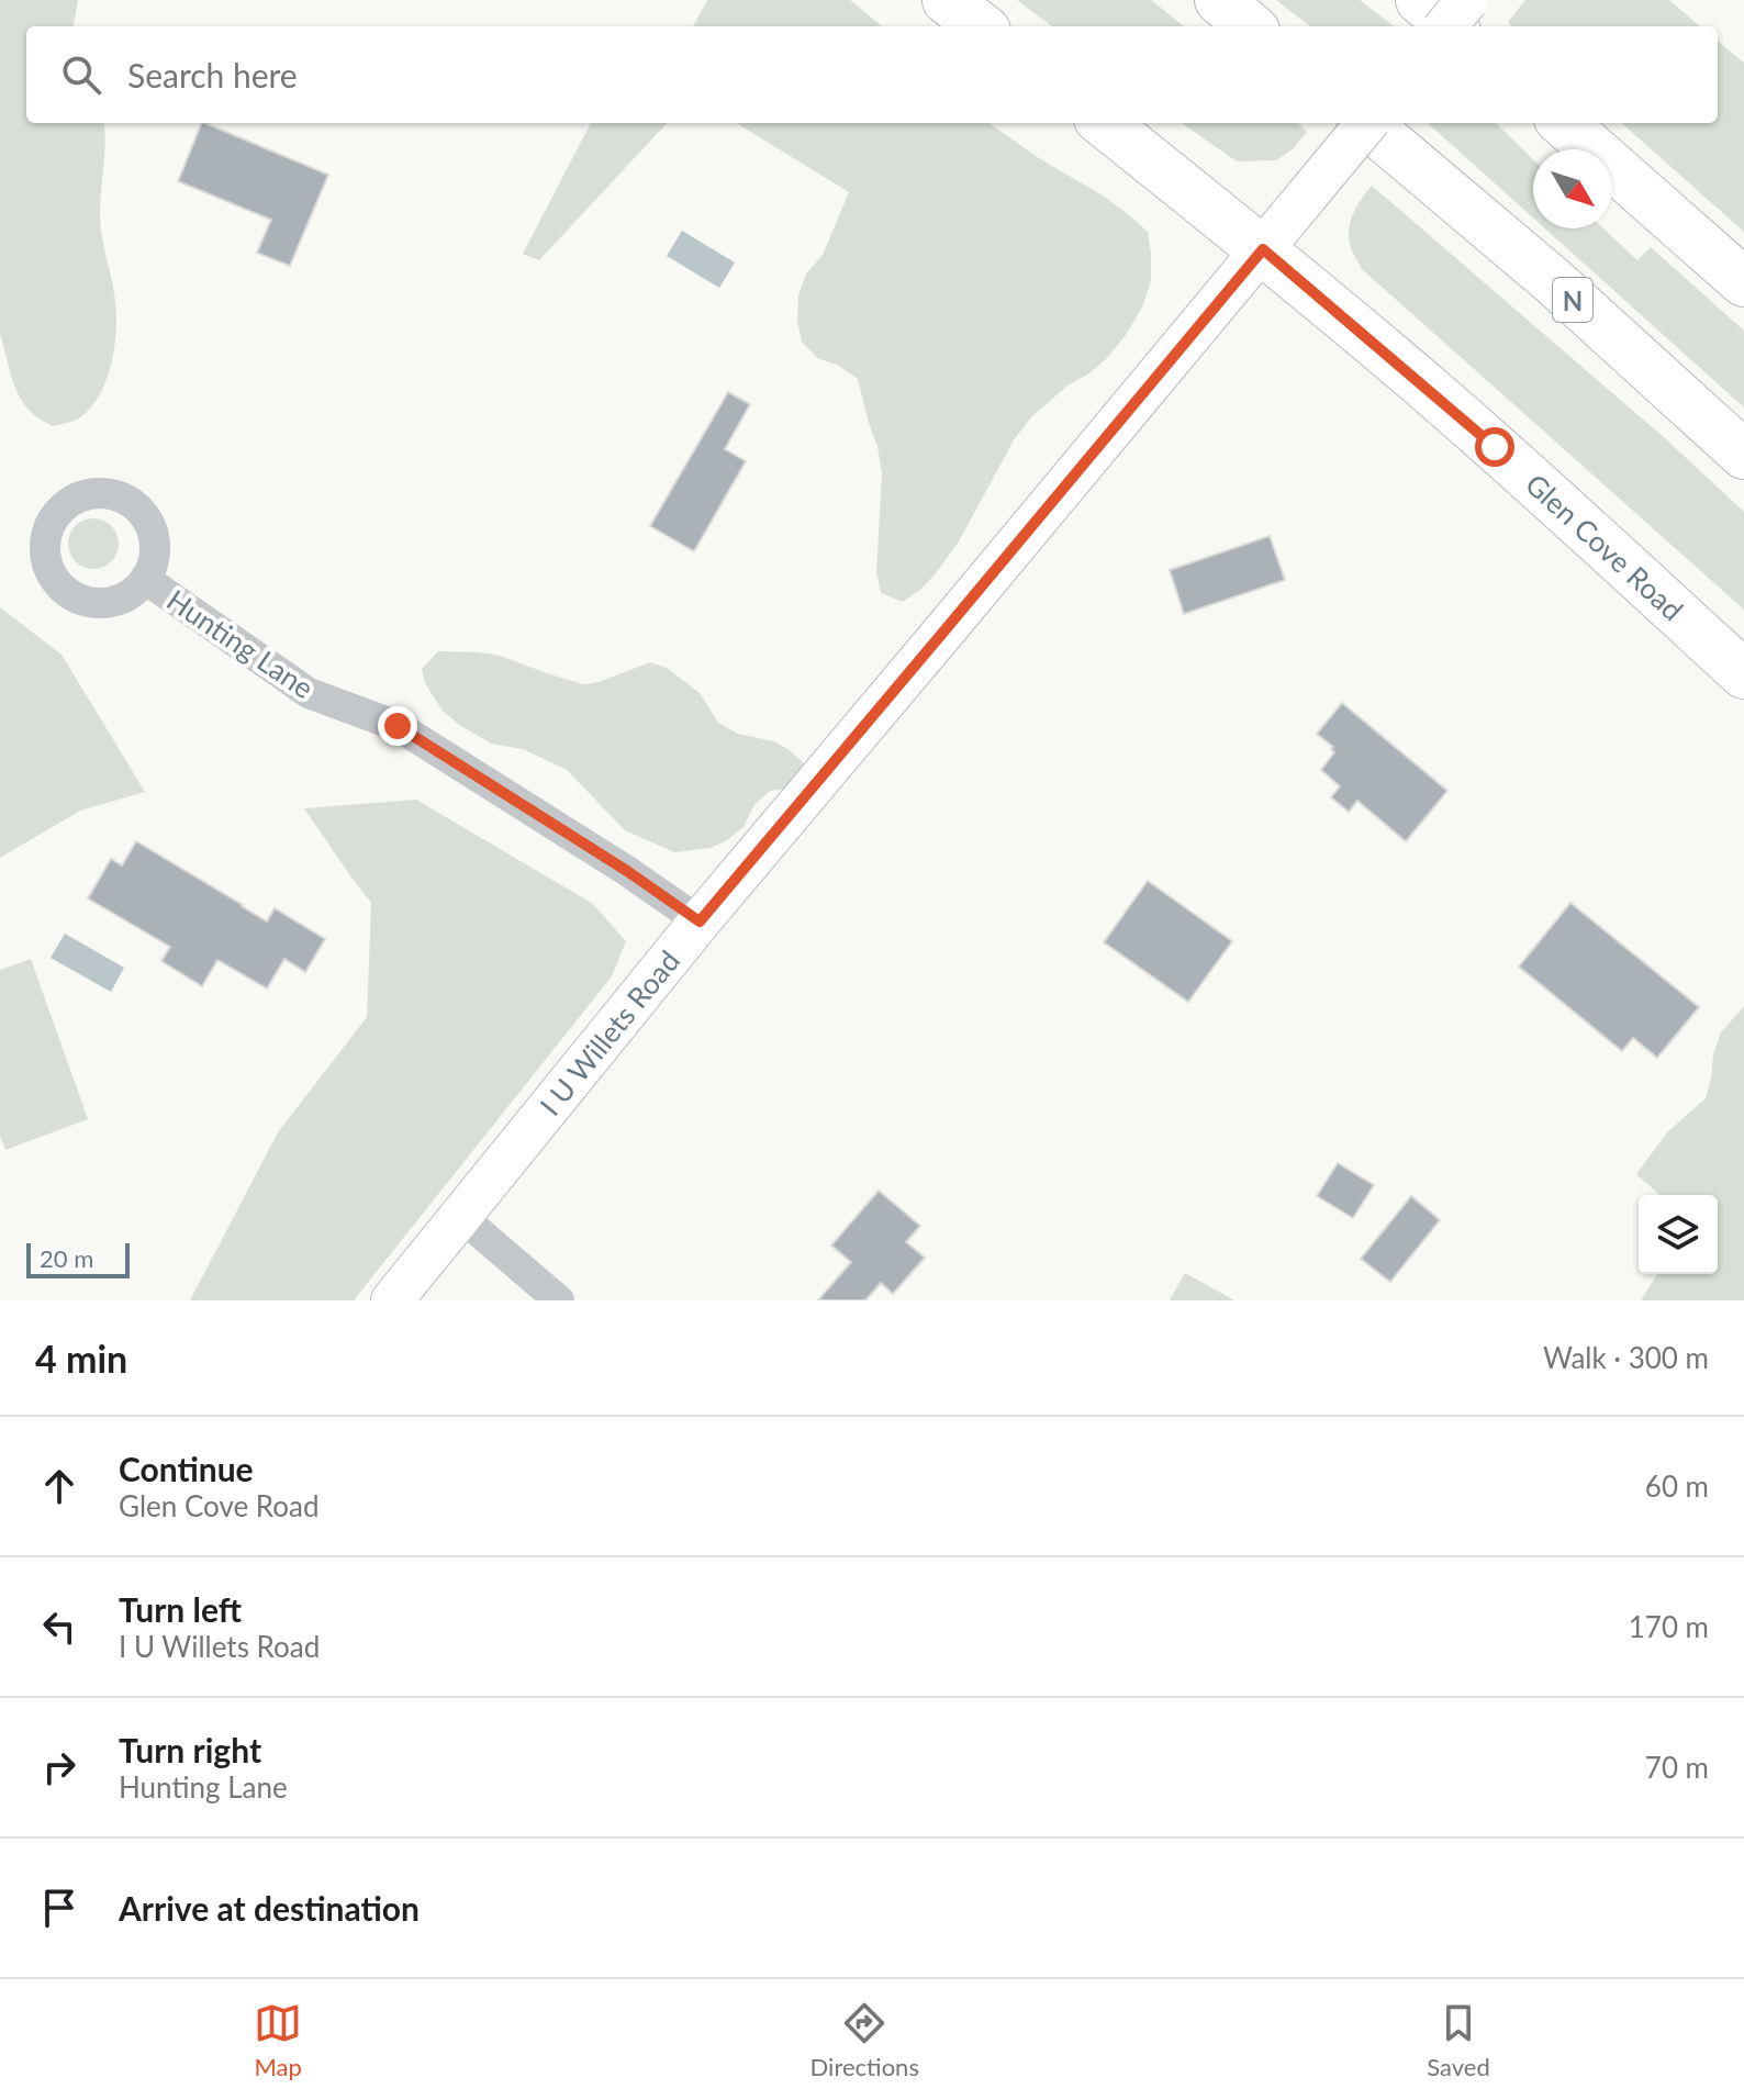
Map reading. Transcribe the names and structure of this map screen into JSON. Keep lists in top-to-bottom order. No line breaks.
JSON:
{"streets":{"main road":["N","Glen Cove Road"],"street":["Hunting Lane","I U Willets Road"]},"crossings":[["Glen Cove Road","I U Willets Road"],["Hunting Lane","I U Willets Road"]],"scale_bar":"20 m","north":"bottom right","page":{"search":"Search here","scale":"20 m","heading":["4 min","Walk · 300 m"],"list":[["Continue","Glen Cove Road","60 m"],["Turn left","I U Willets Road","170 m"],["Turn right","Hunting Lane","70 m"],"Arrive at destination"],"nav":["Map","Directions","Saved"]}}
